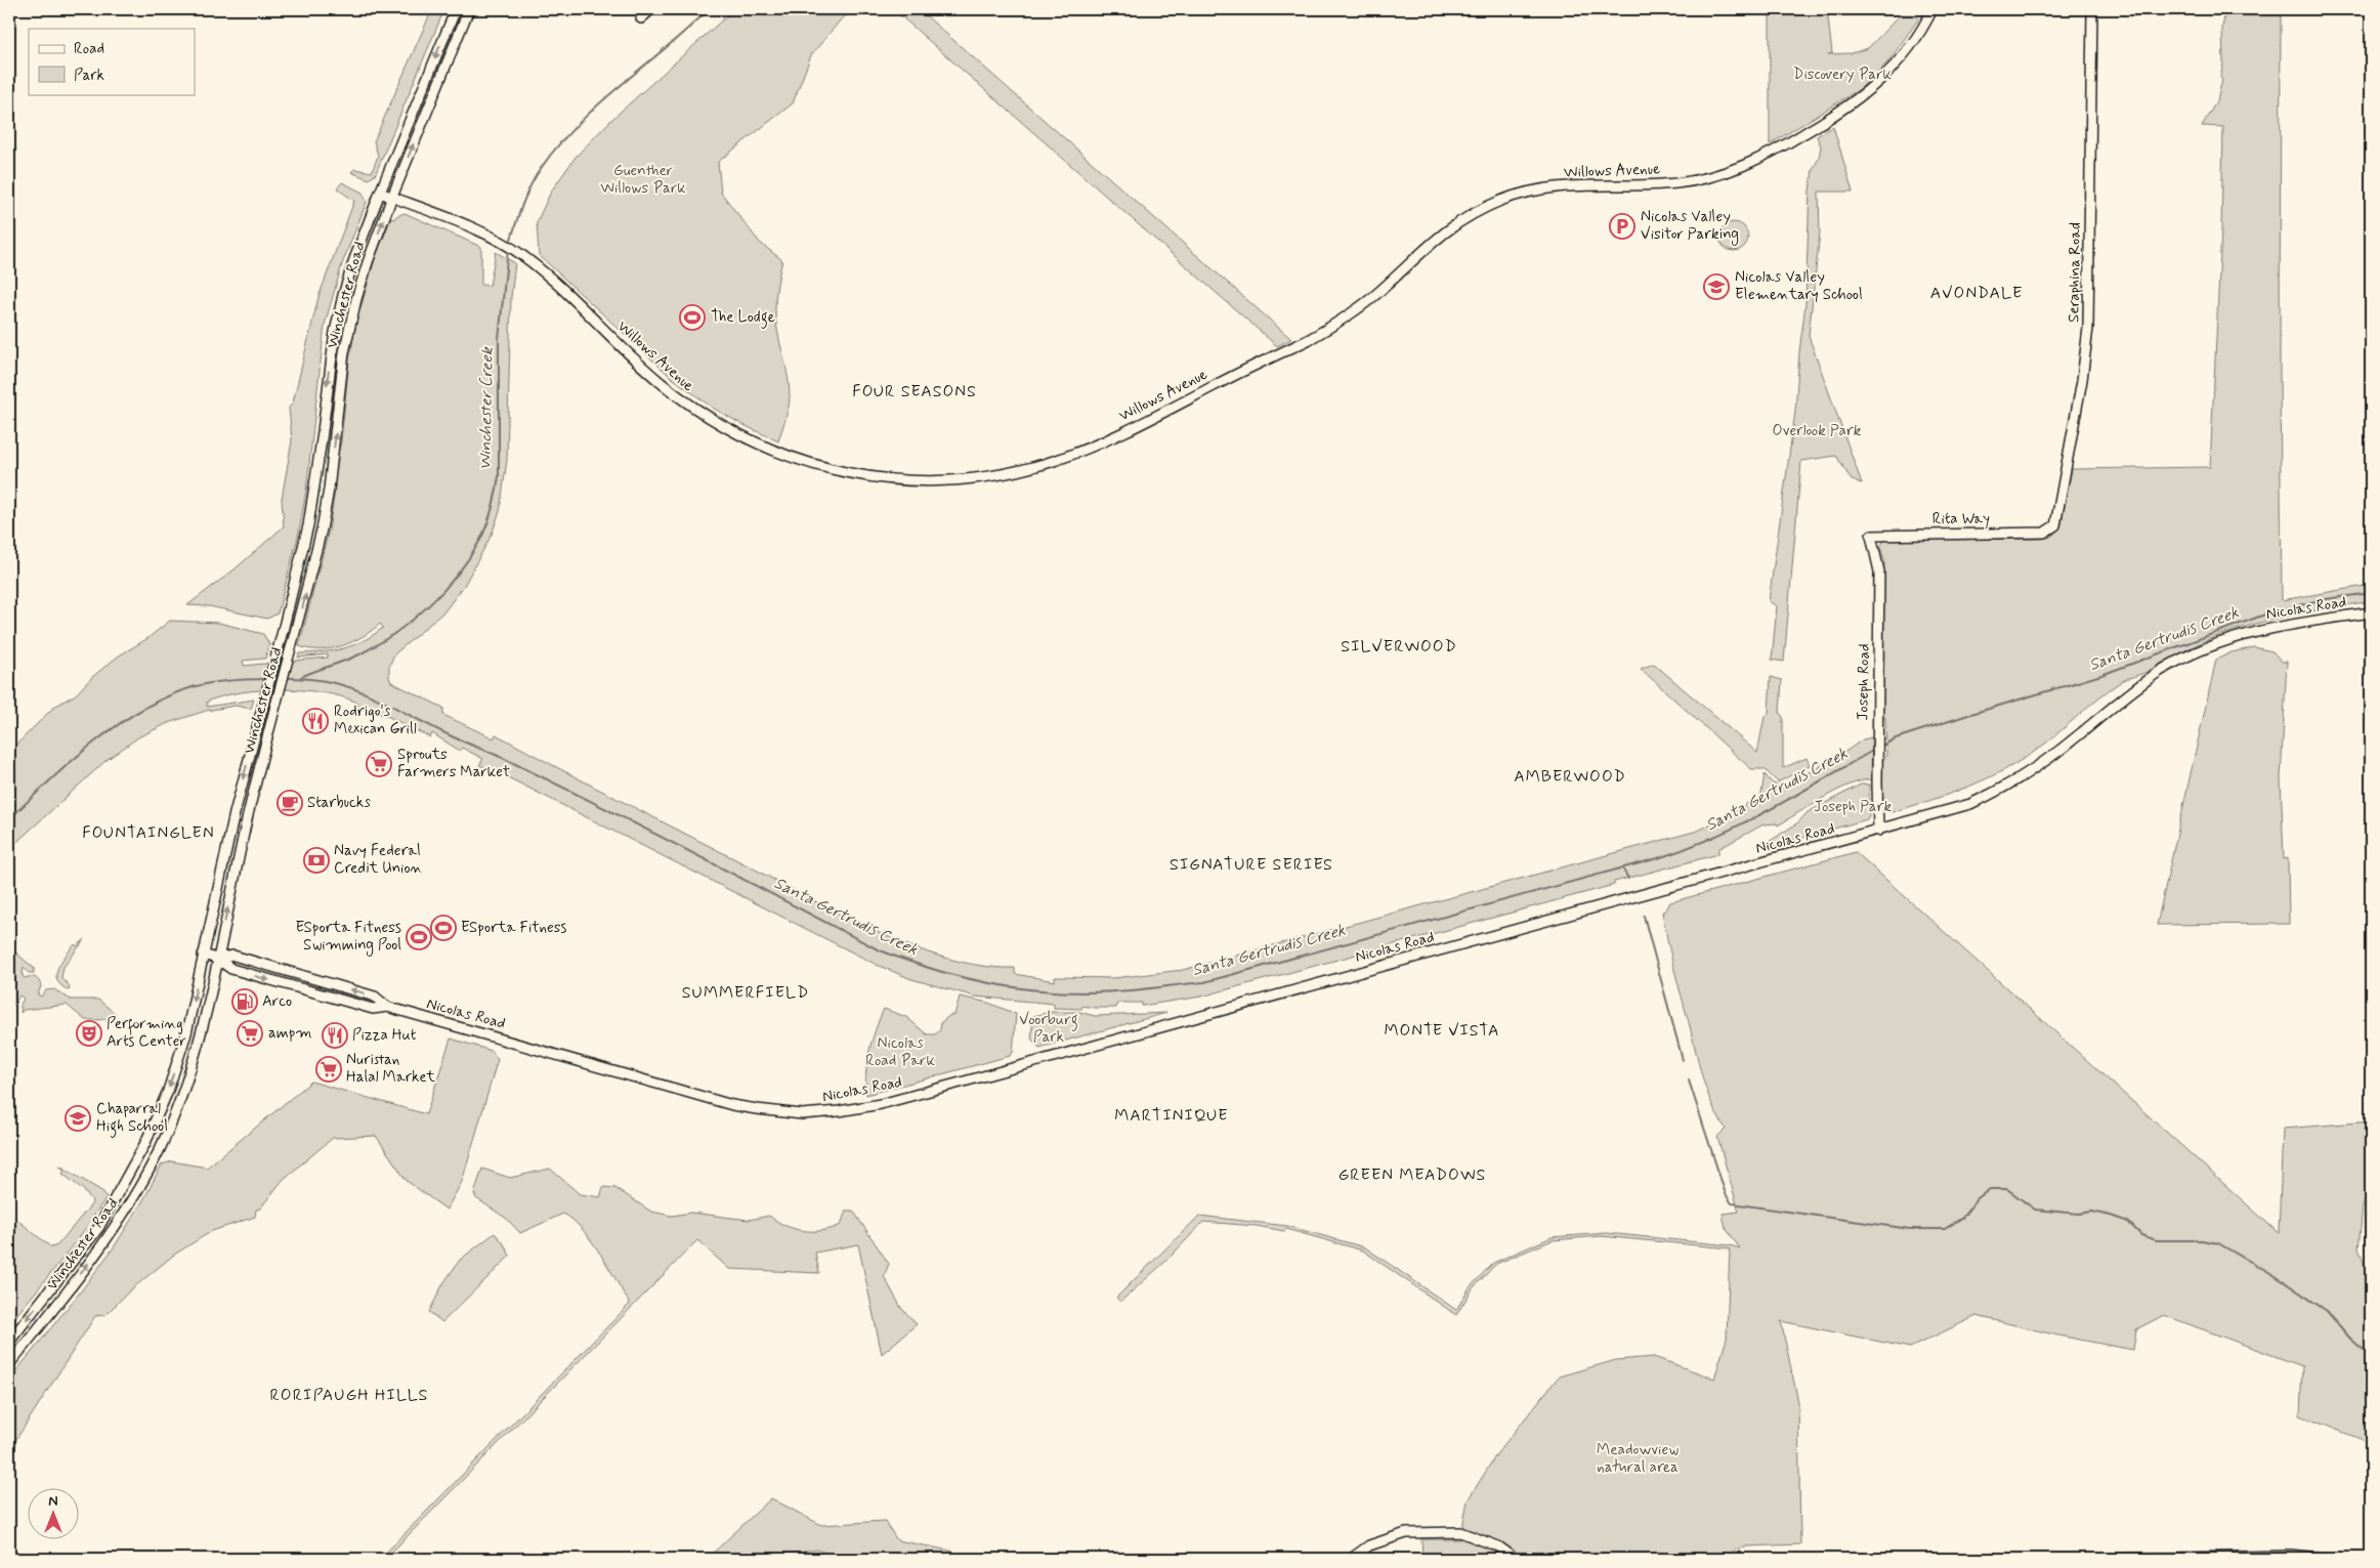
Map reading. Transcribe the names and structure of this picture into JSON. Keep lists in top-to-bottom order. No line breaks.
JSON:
{"streets":{"main road":["Willows Avenue","Seraphina Road","Winchester Road","Rita Way","Nicolas Road","Joseph Road"]},"crossings":[["Willows Avenue","Winchester Road"],["Seraphina Road","Rita Way"],["Winchester Road","Nicolas Road"],["Rita Way","Joseph Road"],["Nicolas Road","Joseph Road"]],"districts":["AVONDALE","FOUR SEASONS","SILVERWOOD","AMBERWOOD","FOUNTAINGLEN","SIGNATURE SERIES","SUMMERFIELD","MONTE VISTA","MARTINIQUE","GREEN MEADOWS","RORIPAUGH HILLS"],"water":["Winchester Creek","Santa Gertrudis Creek"],"parks":["Discovery Park","Guenther Willows Park","Overlook Park","Joseph Park","Voorburg Park","Nicolas Road Park","Meadowview natural area"],"places":{"parking":["Nicolas Valley Visitor Parking"],"school or university":["Nicolas Valley Elementary School","Chaparral High School"],"sports":["The Lodge","ESporta Fitness","ESporta Fitness Swimming Pool"],"restaurant":["Rodrigo's Mexican Grill","Pizza Hut"],"supermarket":["Sprouts Farmers Market","ampm","Nuristan Halal Market"],"cafe":["Starbucks"],"bank":["Navy Federal Credit Union"],"fuel station":["Arco"],"theatre":["Performing Arts Center"]},"legend":["Road","Park"],"north":"top"}
